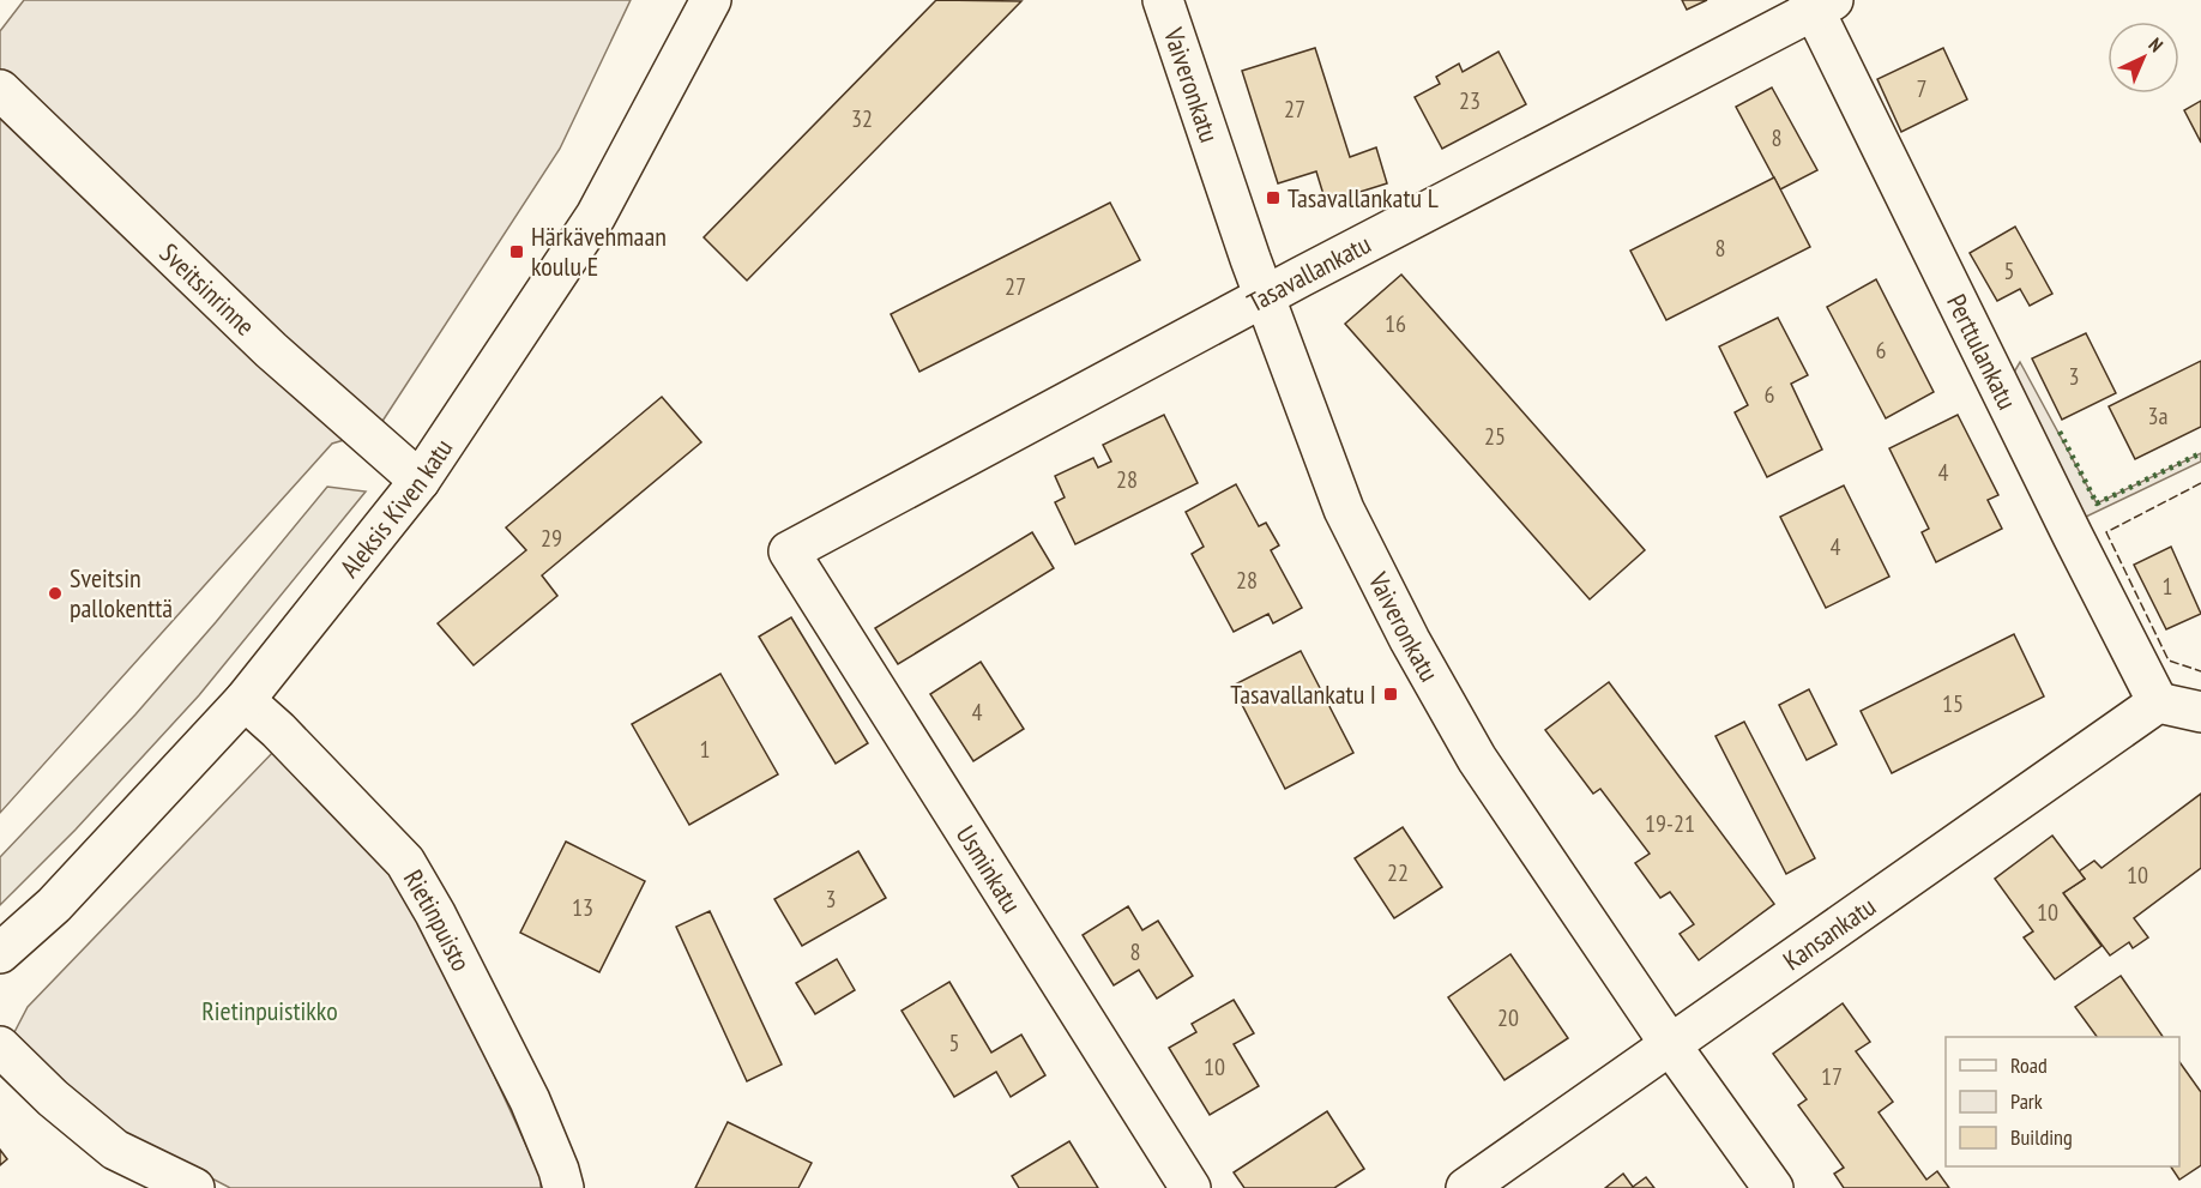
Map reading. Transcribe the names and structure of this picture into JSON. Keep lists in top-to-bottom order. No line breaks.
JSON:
{"streets":{"street":["Vaiveronkatu","Tasavallankatu","Sveitsinrinne","Perttulankatu","Aleksis Kiven katu","Usminkatu","Rietinpuisto","Kansankatu"]},"crossings":[["Vaiveronkatu","Tasavallankatu"],["Vaiveronkatu","Kansankatu"],["Tasavallankatu","Perttulankatu"],["Tasavallankatu","Usminkatu"],["Sveitsinrinne","Aleksis Kiven katu"],["Perttulankatu","Kansankatu"],["Aleksis Kiven katu","Rietinpuisto"]],"parks":["Rietinpuistikko"],"places":{"transit":["Tasavallankatu L","Härkävehmaan koulu E","Tasavallankatu I"],"other":["Sveitsin pallokenttä"]},"house_numbers":["7","23","27","32","8","8","5","27","16","6","3","6","3a","25","4","28","29","4","28","1","15","4","1","19-21","22","10","3","13","10","8","20","5","10","17"],"legend":["Road","Park","Building"],"north":"top right"}
